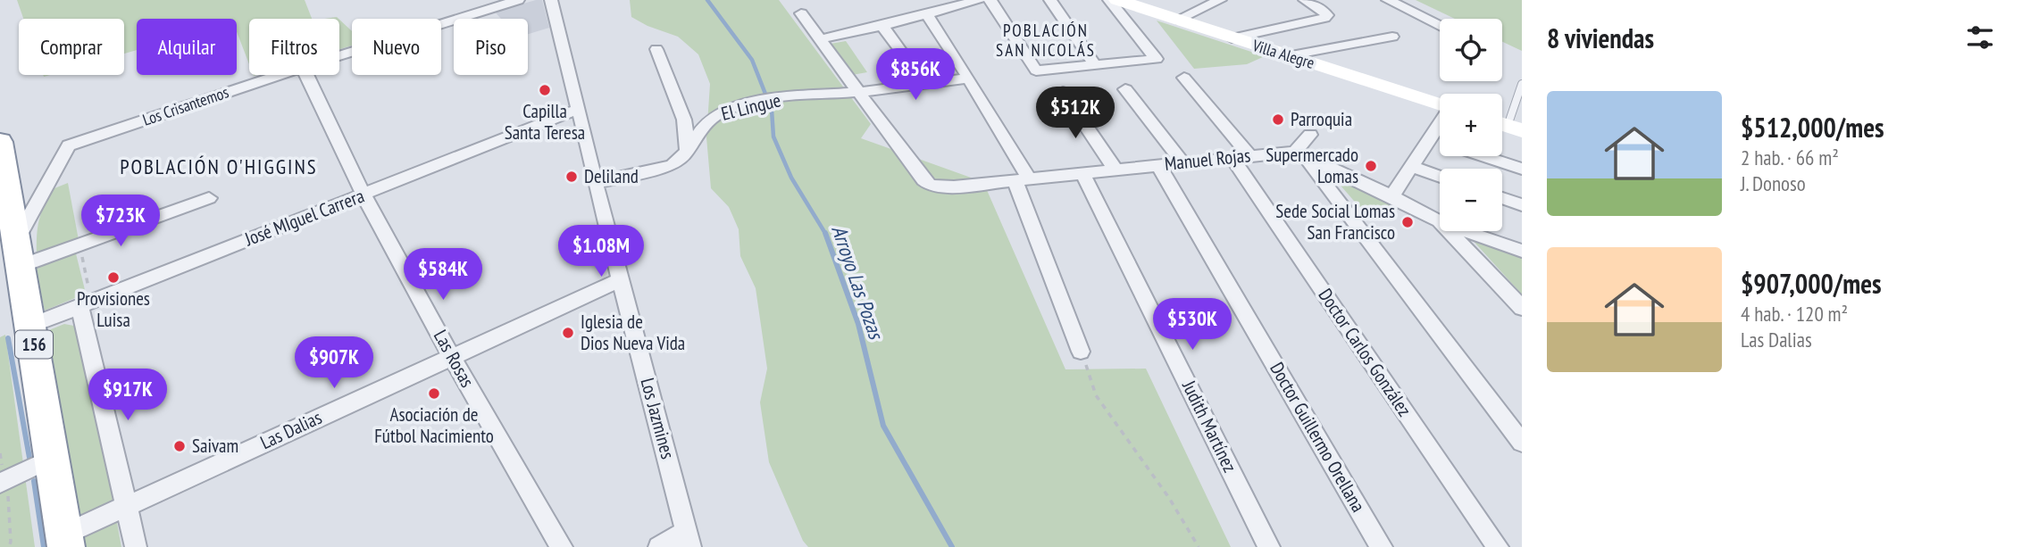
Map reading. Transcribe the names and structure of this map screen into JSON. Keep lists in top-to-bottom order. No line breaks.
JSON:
{"streets":{"highway":["156"],"main road":["Villa Alegre"],"street":["Los Crisantemos","El Lingue","Manuel Rojas","José MIguel Carrera","Doctor Carlos González","Las Rosas","Los Jazmines","Judith Martínez","Las Dalias","Doctor Guillermo Orellana"]},"crossings":[["Los Crisantemos","156"],["El Lingue","Manuel Rojas"],["El Lingue","Los Jazmines"],["Manuel Rojas","Doctor Carlos González"],["Manuel Rojas","Judith Martínez"],["Manuel Rojas","Doctor Guillermo Orellana"],["José MIguel Carrera","156"],["José MIguel Carrera","Las Rosas"],["José MIguel Carrera","Los Jazmines"],["156","Las Dalias"],["Las Rosas","Las Dalias"],["Los Jazmines","Las Dalias"]],"districts":["POBLACIÓN SAN NICOLÁS","POBLACIÓN O'HIGGINS"],"water":["Arroyo Las Pozas"],"places":["Capilla Santa Teresa","Parroquia","Supermercado Lomas","Deliland","Sede Social Lomas San Francisco","Provisiones Luisa","Iglesia de Dios Nueva Vida","Asociación de Fútbol Nacimiento","Saivam"],"page":{"heading":"8 viviendas","map_buttons":["+","−"],"chip":["Comprar","Alquilar","Filtros","Nuevo","Piso"],"price":["$856K","$512K","$723K","$1.08M","$584K","$530K","$907K","$917K"],"list":[{"name":"$512,000/mes","note":"2 hab. · 66 m² · J. Donoso"},{"name":"$907,000/mes","note":"4 hab. · 120 m² · Las Dalias"}]}}
